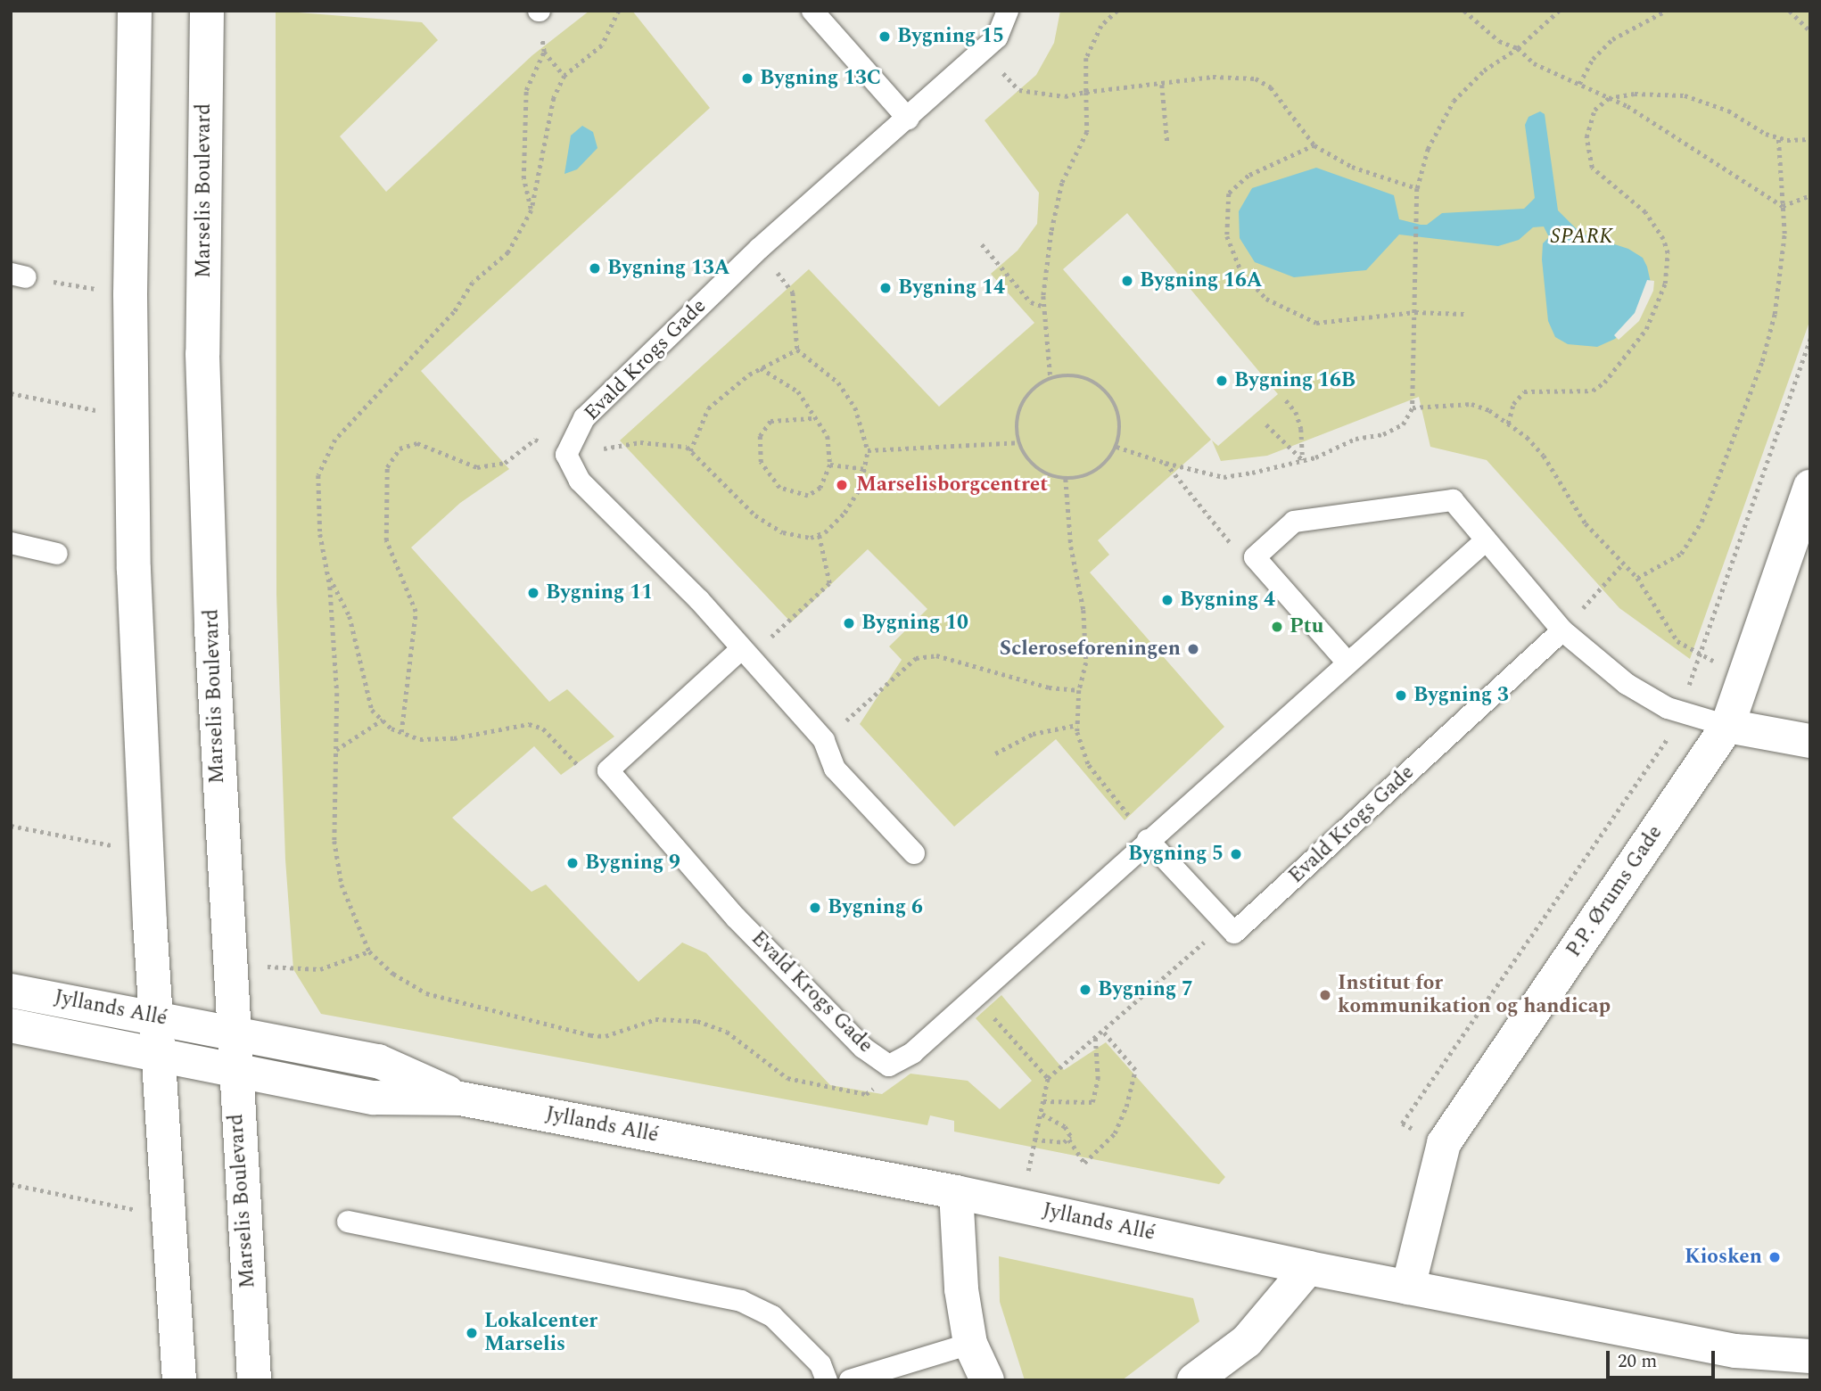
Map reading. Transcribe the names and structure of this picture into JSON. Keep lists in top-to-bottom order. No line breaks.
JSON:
{"streets":{"street":["Marselis Boulevard","P.P. Ørums Gade","Jyllands Allé"],"lane":["Evald Krogs Gade"]},"crossings":[["Marselis Boulevard","Jyllands Allé"],["P.P. Ørums Gade","Jyllands Allé"]],"parks":["SPARK"],"places":["Bygning 15","Bygning 13C","Bygning 13A","Bygning 16A","Bygning 14","Bygning 16B","Marselisborgcentret","Bygning 11","Bygning 4","Bygning 10","Ptu","Scleroseforeningen","Bygning 3","Bygning 5","Bygning 9","Bygning 6","Bygning 7","Institut for kommunikation og handicap","Kiosken","Lokalcenter Marselis"],"scale_bar":"20 m"}
